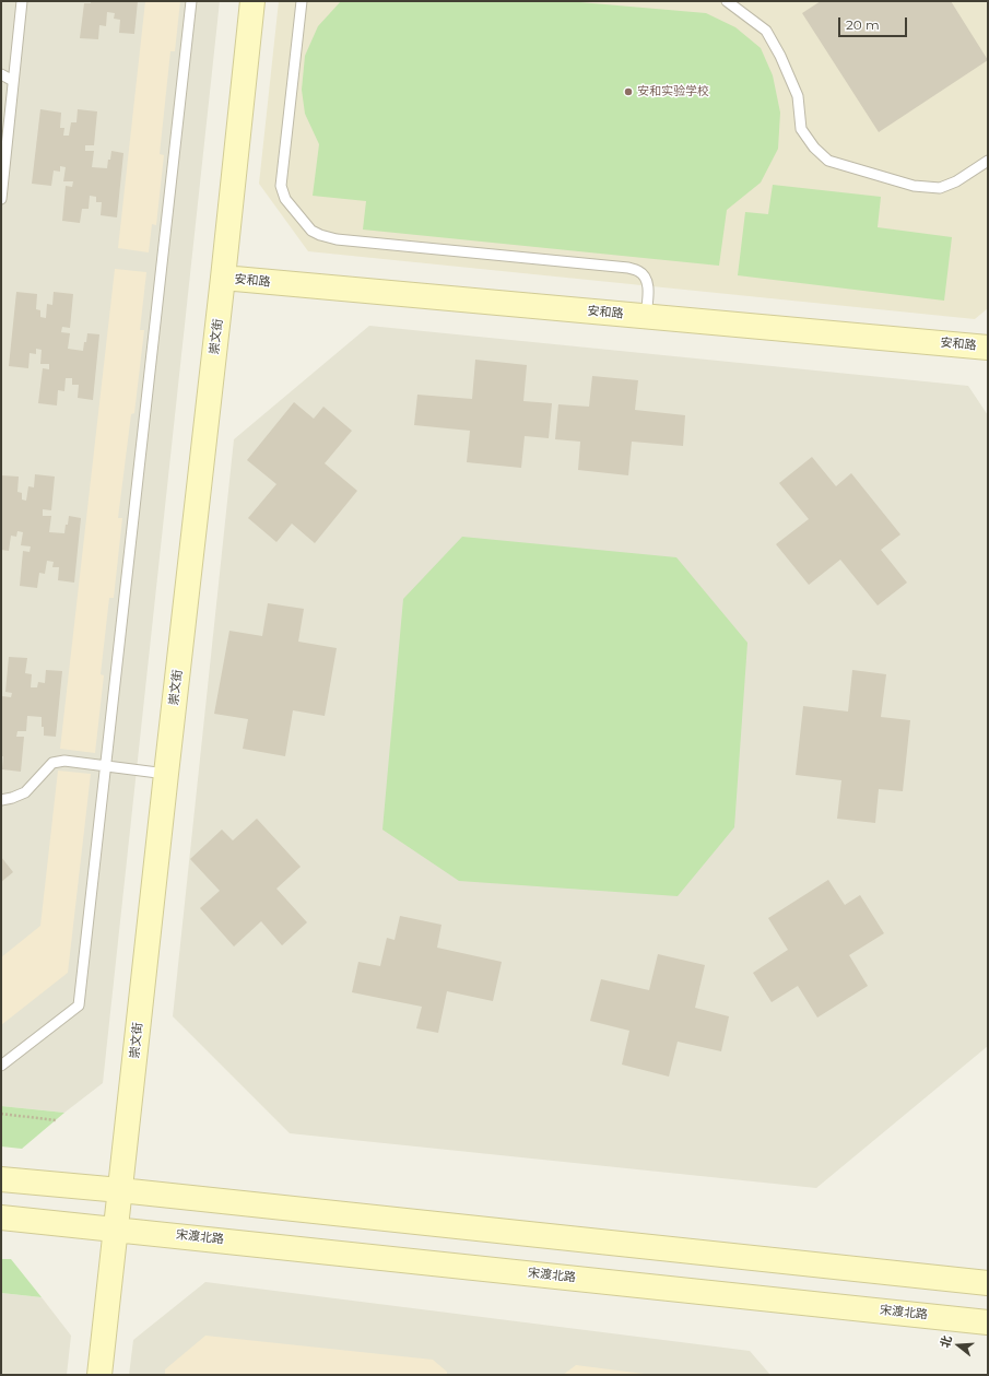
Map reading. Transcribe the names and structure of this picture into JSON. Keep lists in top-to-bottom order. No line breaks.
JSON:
{"streets":{"street":["安和路","崇文街","宋渡北路"]},"crossings":[["安和路","崇文街"],["崇文街","宋渡北路"]],"places":["安和实验学校"],"scale_bar":"20 m","north":"left"}
